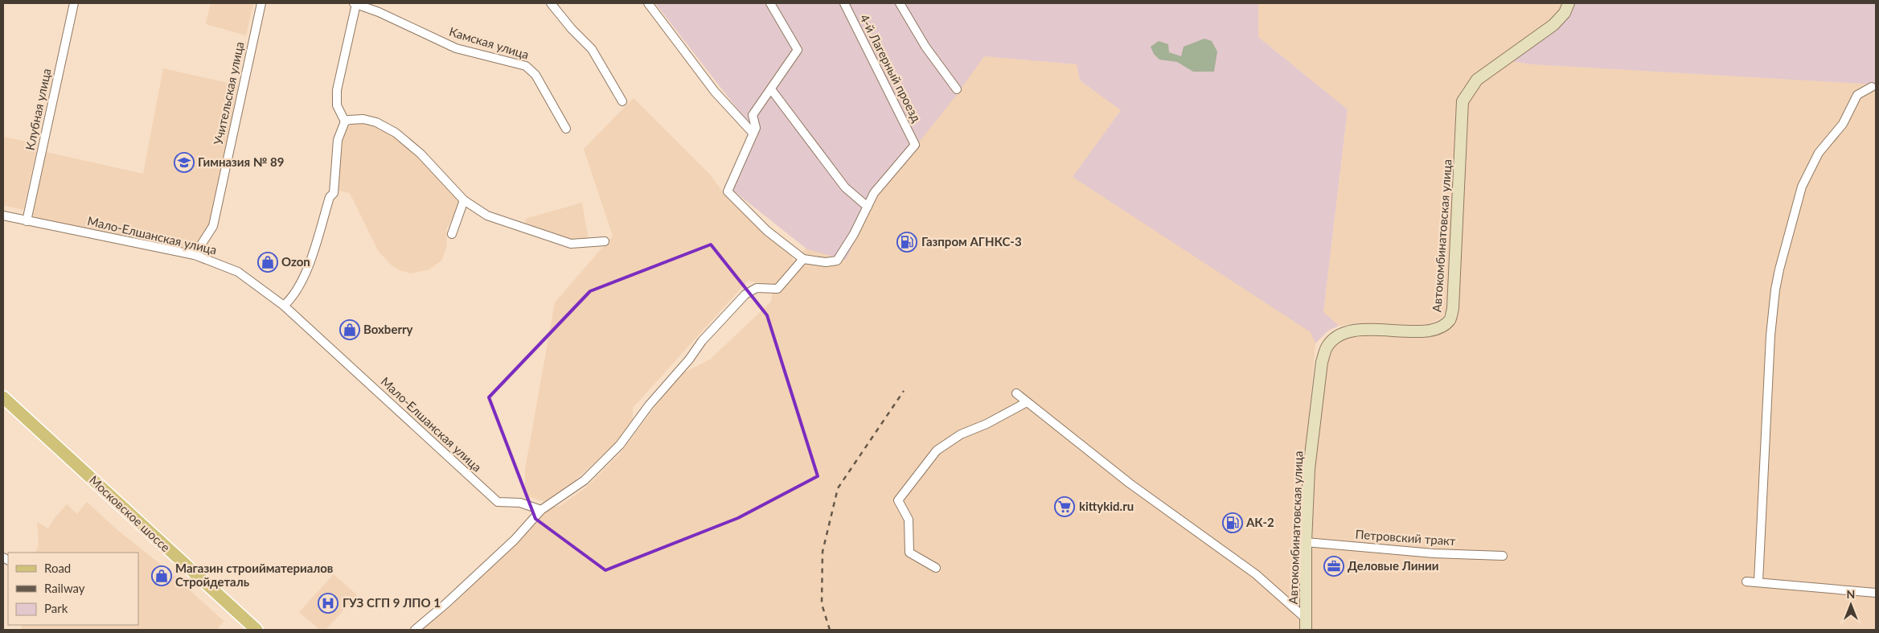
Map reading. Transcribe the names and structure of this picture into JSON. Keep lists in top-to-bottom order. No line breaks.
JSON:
{"streets":{"main road":["Московское шоссе"],"street":["Камская улица","4-й Лагерный проезд","Учительская улица","Клубная улица","Мало-Елшанская улица","Автокомбинатовская улица","Петровский тракт"]},"crossings":[["Учительская улица","Мало-Елшанская улица"],["Клубная улица","Мало-Елшанская улица"],["Автокомбинатовская улица","Петровский тракт"]],"places":{"school or university":["Гимназия № 89"],"fuel station":["Газпром АГНКС-3","АК-2"],"shop":["Ozon","Boxberry","Магазин строийматериалов Стройдеталь"],"supermarket":["kittykid.ru"],"office":["Деловые Линии"],"hospital":["ГУЗ СГП 9 ЛПО 1"]},"legend":["Road","Railway","Park"],"north":"top"}
